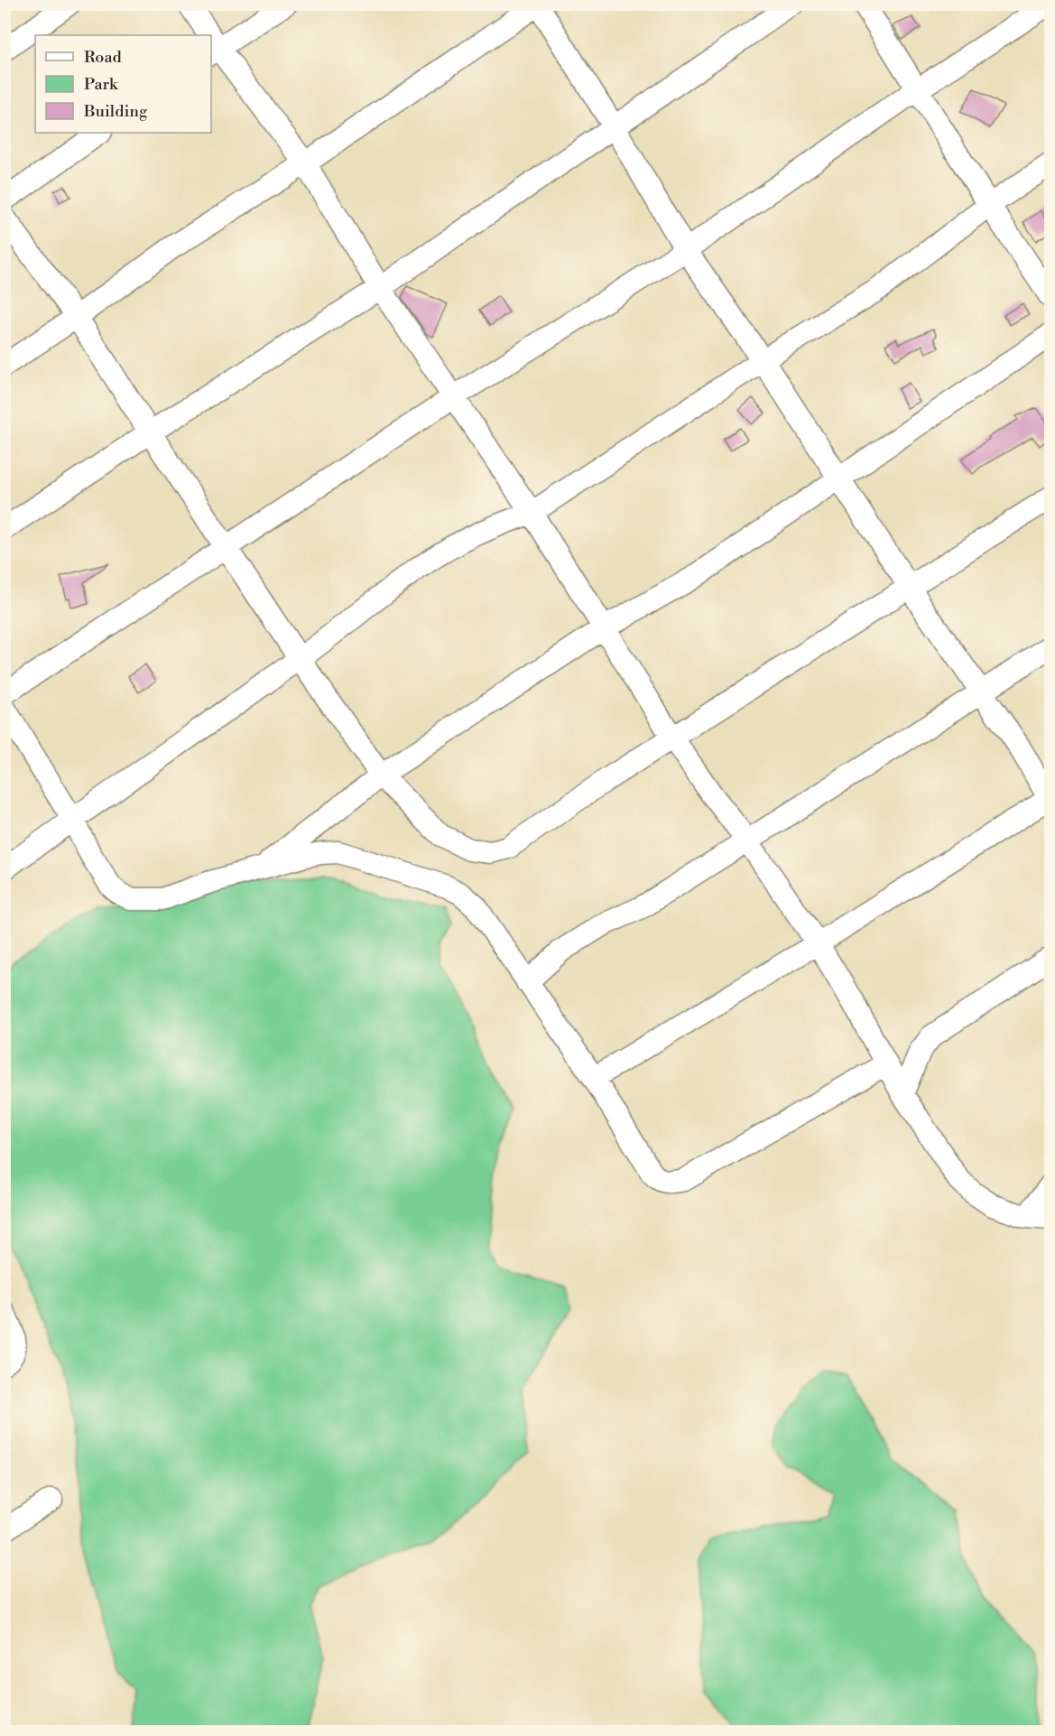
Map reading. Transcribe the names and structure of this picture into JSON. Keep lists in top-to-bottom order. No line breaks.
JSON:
{"legend":["Road","Park","Building"]}
